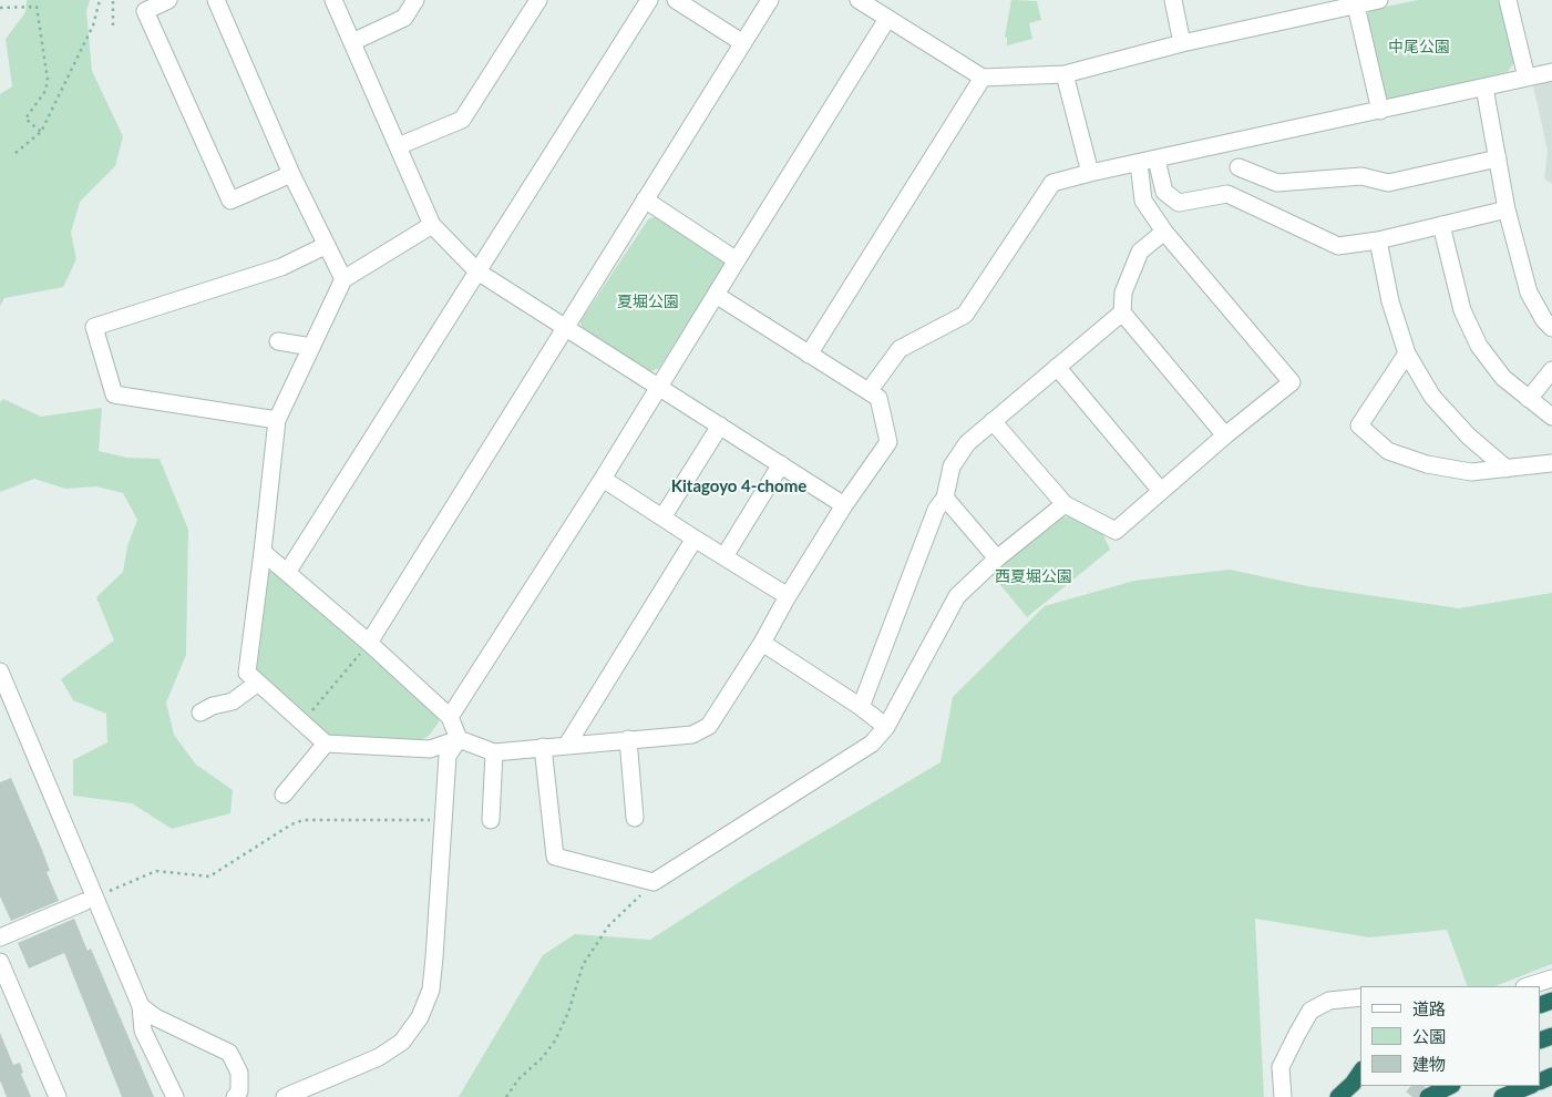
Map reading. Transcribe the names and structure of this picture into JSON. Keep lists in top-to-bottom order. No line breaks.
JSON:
{"districts":["Kitagoyo 4-chome"],"parks":["中尾公園","夏堀公園","西夏堀公園"],"legend":["道路","公園","建物"]}
